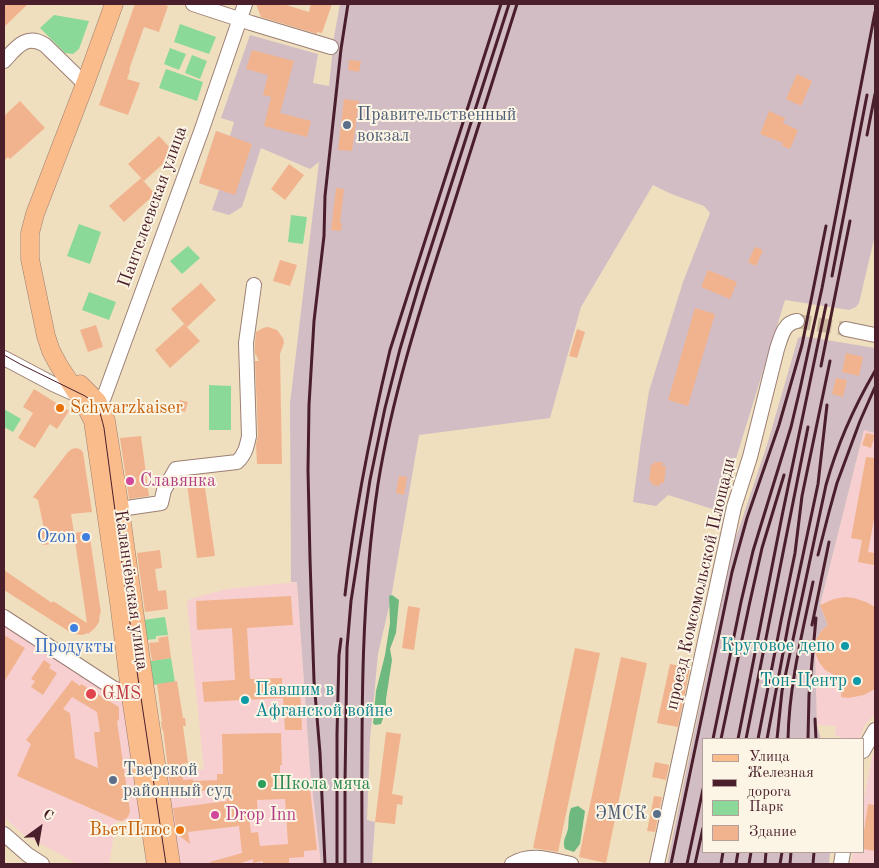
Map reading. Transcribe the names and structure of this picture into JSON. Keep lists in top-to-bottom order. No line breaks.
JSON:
{"streets":{"main road":["Каланчёвская улица"],"street":["Пантелеевская улица","проезд Комсомольской Площади"]},"crossings":[["Пантелеевская улица","Каланчёвская улица"]],"places":["Правительственный вокзал","Schwarzkaiser","Славянка","Ozon","Продукты","Круговое депо","Тон-Центр","GMS","Павшим в Афганской войне","Тверской районный суд","Школа мяча","ЭМСК","Drop Inn","ВьетПлюс"],"legend":["Улица","Железная дорога","Парк","Здание"],"north":"top right"}
